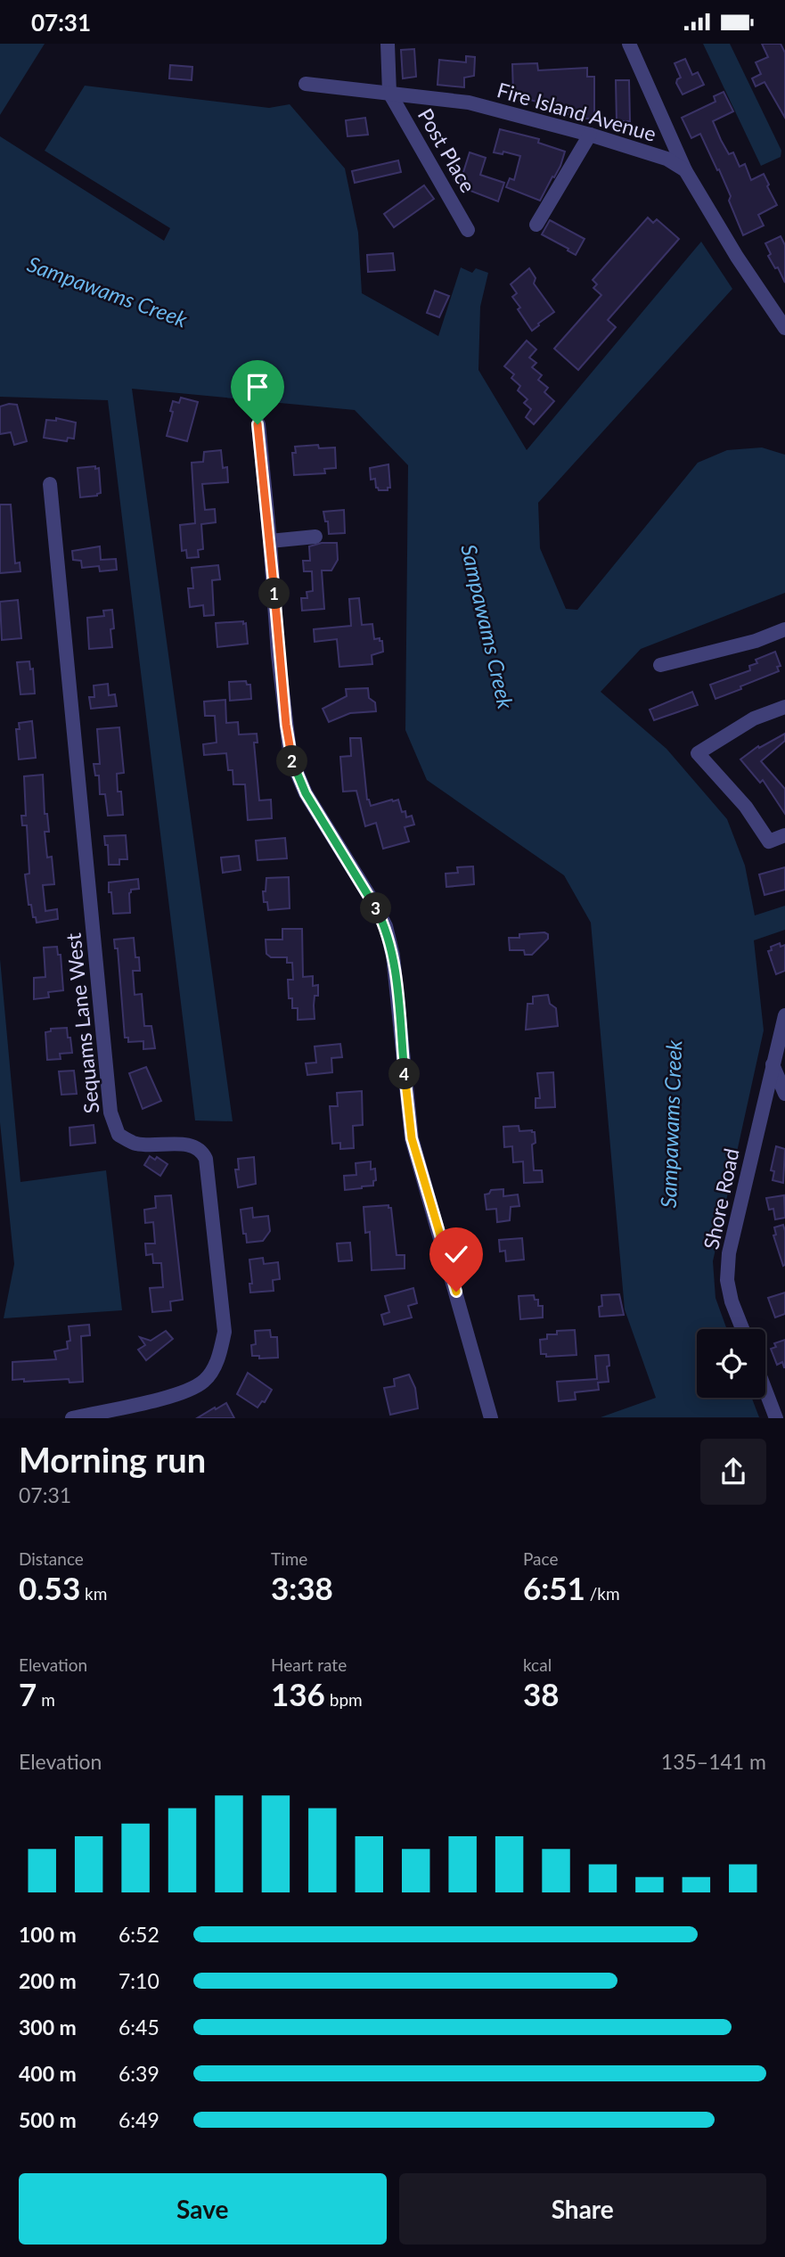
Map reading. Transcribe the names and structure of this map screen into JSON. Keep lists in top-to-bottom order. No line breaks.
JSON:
{"streets":{"street":["Fire Island Avenue","Post Place","Sequams Lane West","Shore Road"]},"crossings":[["Fire Island Avenue","Post Place"]],"water":["Sampawams Creek"],"page":{"status":"07:31","pins":["1","2","3","4"],"heading":["Morning run","07:31"],"stats":[["Distance","0.53 km"],["Time","3:38"],["Pace","6:51 /km"],["Elevation","7 m"],["Heart rate","136 bpm"],["kcal","38"]],"chart":["Elevation","135–141 m"],"list":[{"name":"100 m","note":"6:52"},{"name":"200 m","note":"7:10"},{"name":"300 m","note":"6:45"},{"name":"400 m","note":"6:39"},{"name":"500 m","note":"6:49"}],"buttons":["Save","Share"]}}
